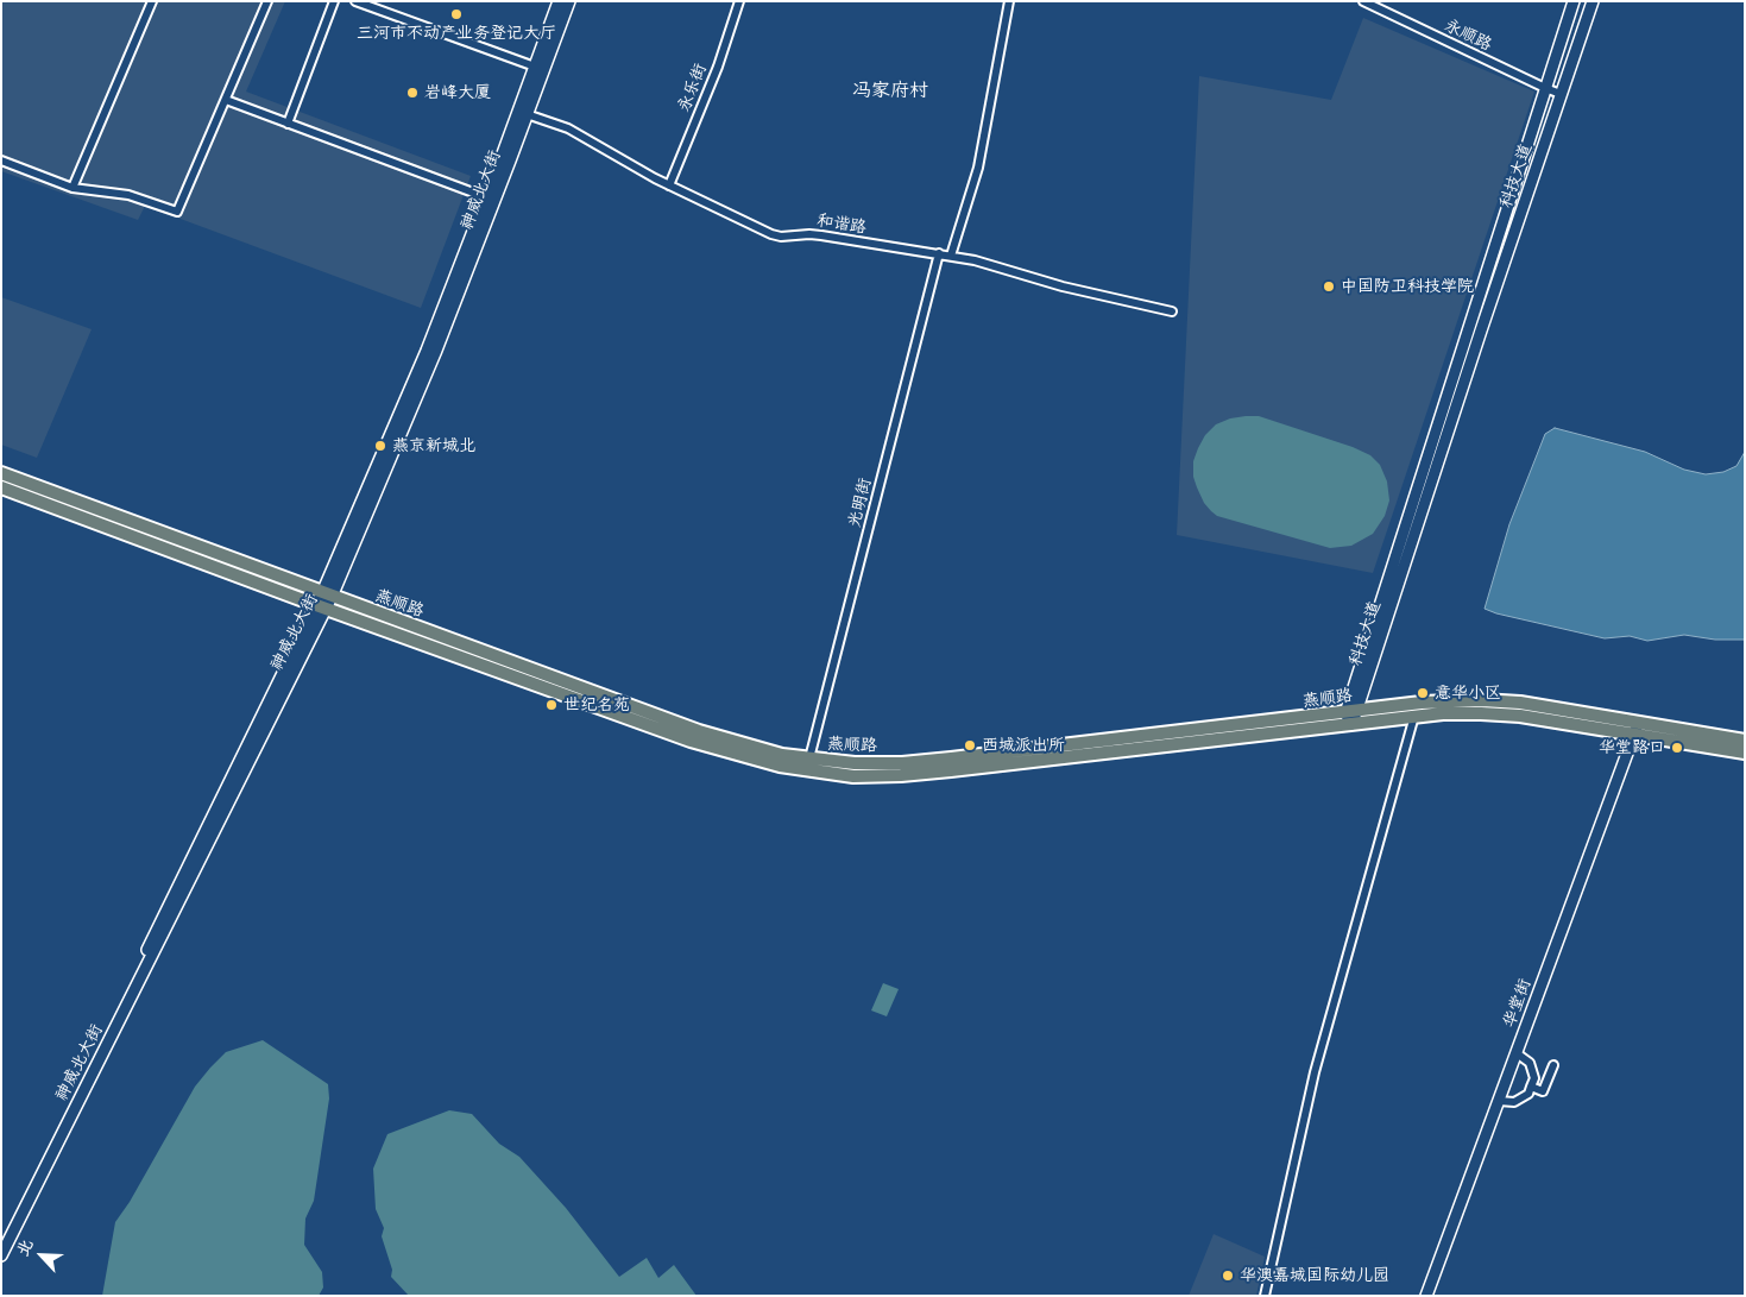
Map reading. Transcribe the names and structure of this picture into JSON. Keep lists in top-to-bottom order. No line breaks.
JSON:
{"streets":{"main road":["燕顺路"],"street":["永顺路","永乐街","科技大道","神威北大街","和谐路","光明街","华堂街"]},"crossings":[["永顺路","科技大道"],["永乐街","和谐路"],["科技大道","燕顺路"],["神威北大街","和谐路"],["神威北大街","燕顺路"],["和谐路","光明街"],["光明街","燕顺路"],["燕顺路","华堂街"]],"districts":["冯家府村"],"places":["三河市不动产业务登记大厅","岩峰大厦","中国防卫科技学院","燕京新城北","意华小区","世纪名苑","西城派出所","华堂路口","华澳嘉城国际幼儿园"],"north":"top left"}
